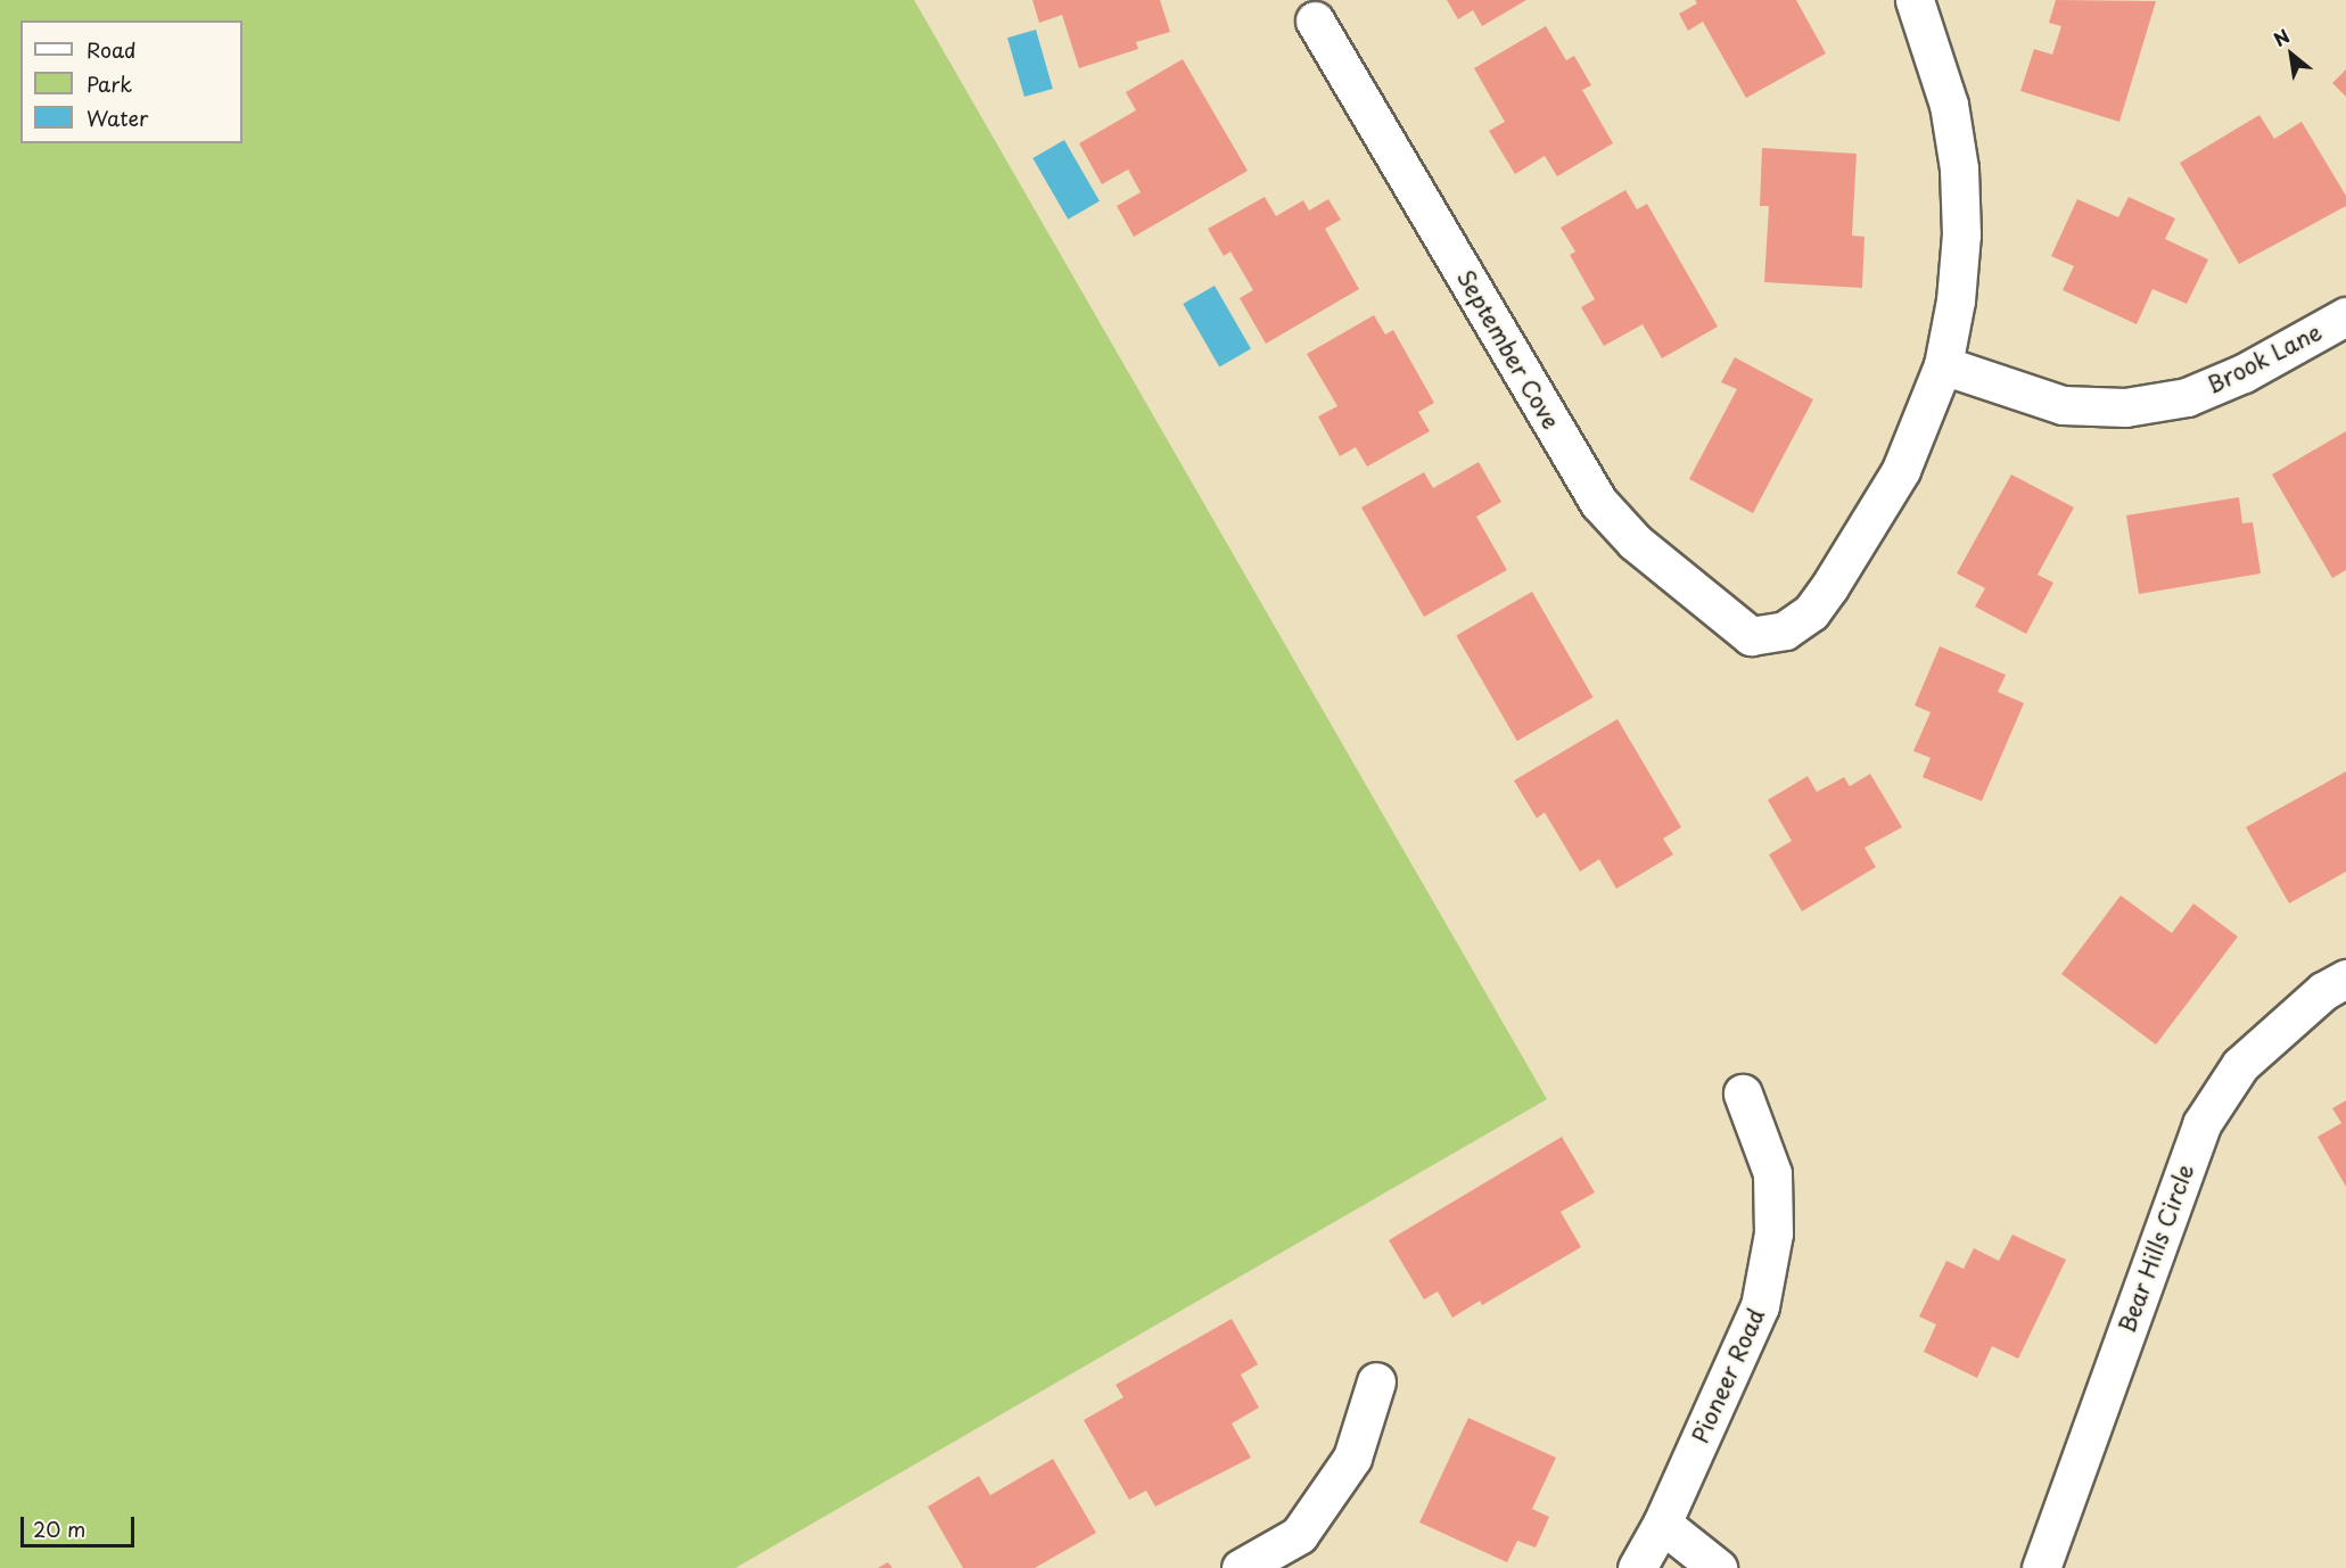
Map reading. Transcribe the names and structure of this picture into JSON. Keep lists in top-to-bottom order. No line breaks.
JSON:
{"streets":{"street":["September Cove","Brook Lane","Bear Hills Circle","Pioneer Road"]},"crossings":[["September Cove","Brook Lane"]],"legend":["Road","Park","Water"],"scale_bar":"20 m","north":"top left"}
